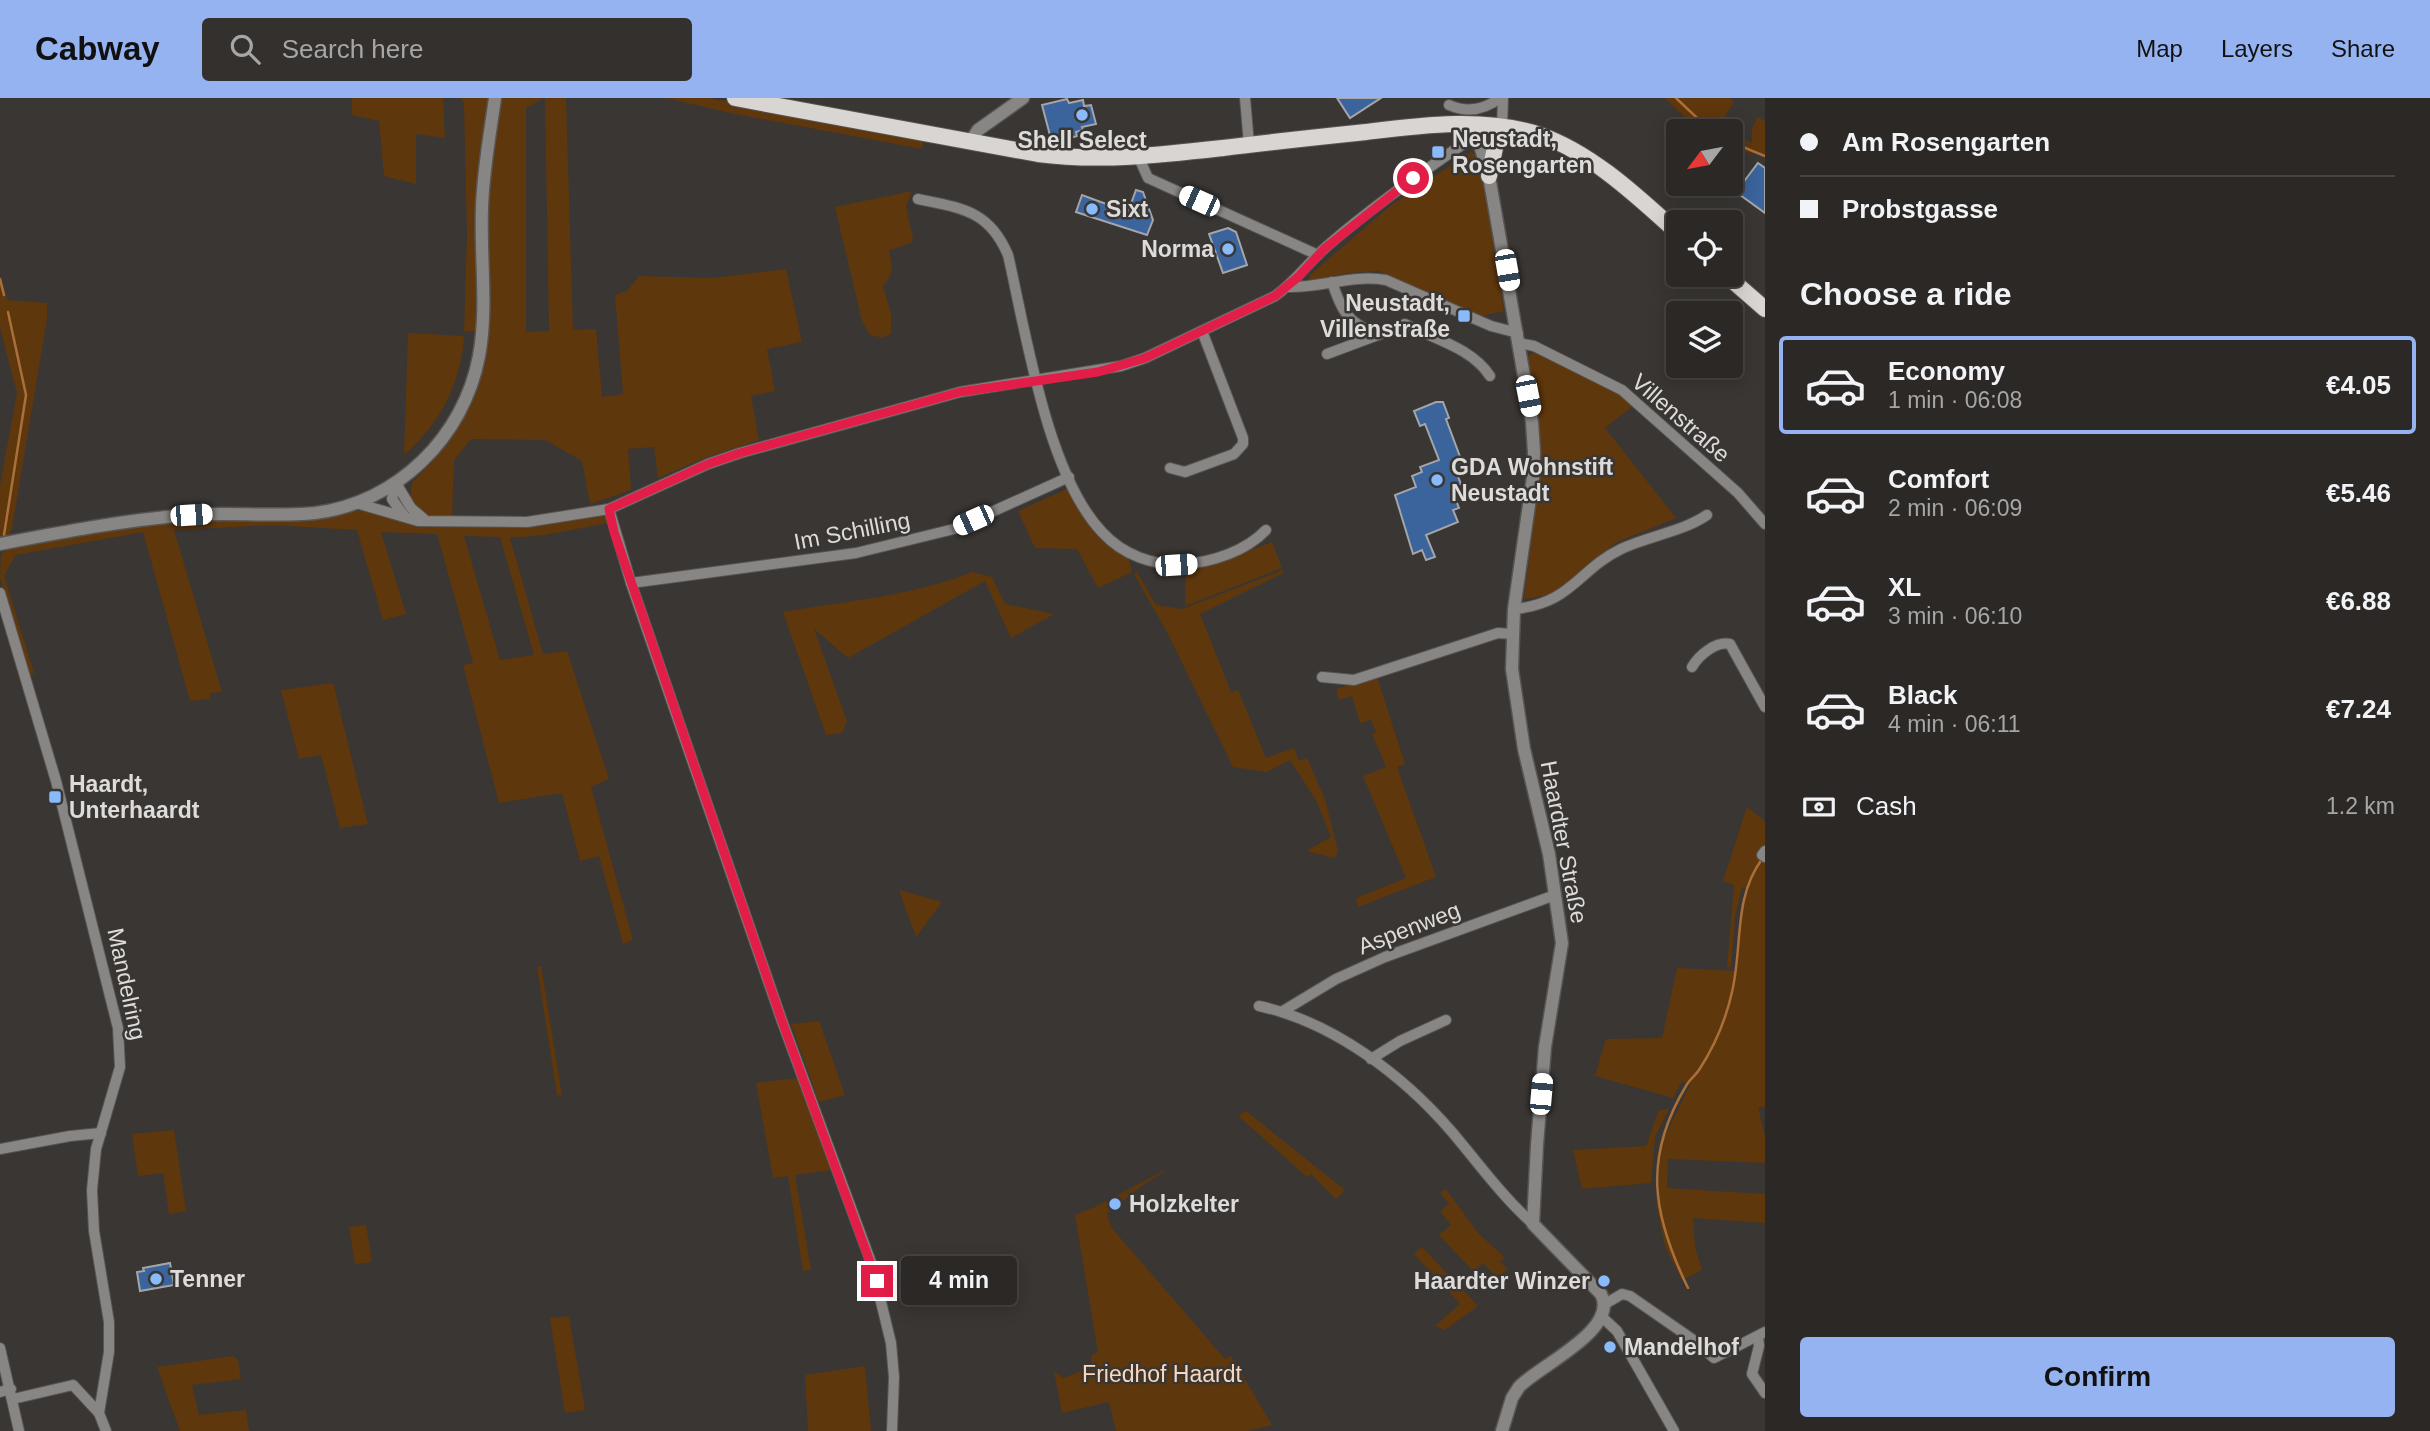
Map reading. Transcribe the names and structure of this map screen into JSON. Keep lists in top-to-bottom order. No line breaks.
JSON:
{"streets":{"street":["Villenstraße","Im Schilling","Haardter Straße","Aspenweg","Mandelring"]},"crossings":[["Villenstraße","Haardter Straße"],["Haardter Straße","Aspenweg"]],"parks":["Friedhof Haardt"],"places":{"other":["Shell Select","Sixt","Norma","GDA Wohnstift Neustadt","Holzkelter","Tenner","Haardter Winzer","Mandelhof"],"transit":["Neustadt, Rosengarten","Neustadt, Villenstraße","Haardt, Unterhaardt"]},"north":"bottom left","page":{"header":"Cabway","search":"Search here","nav":["Map","Layers","Share"],"banner":["Am Rosengarten","Probstgasse"],"heading":"Choose a ride","list":[{"name":"Economy","note":"1 min · 06:08","value":"€4.05"},{"name":"Comfort","note":"2 min · 06:09","value":"€5.46"},{"name":"XL","note":"3 min · 06:10","value":"€6.88"},{"name":"Black","note":"4 min · 06:11","value":"€7.24"}],"pay":["Cash","1.2 km"],"bubble":"4 min","buttons":"Confirm"}}
